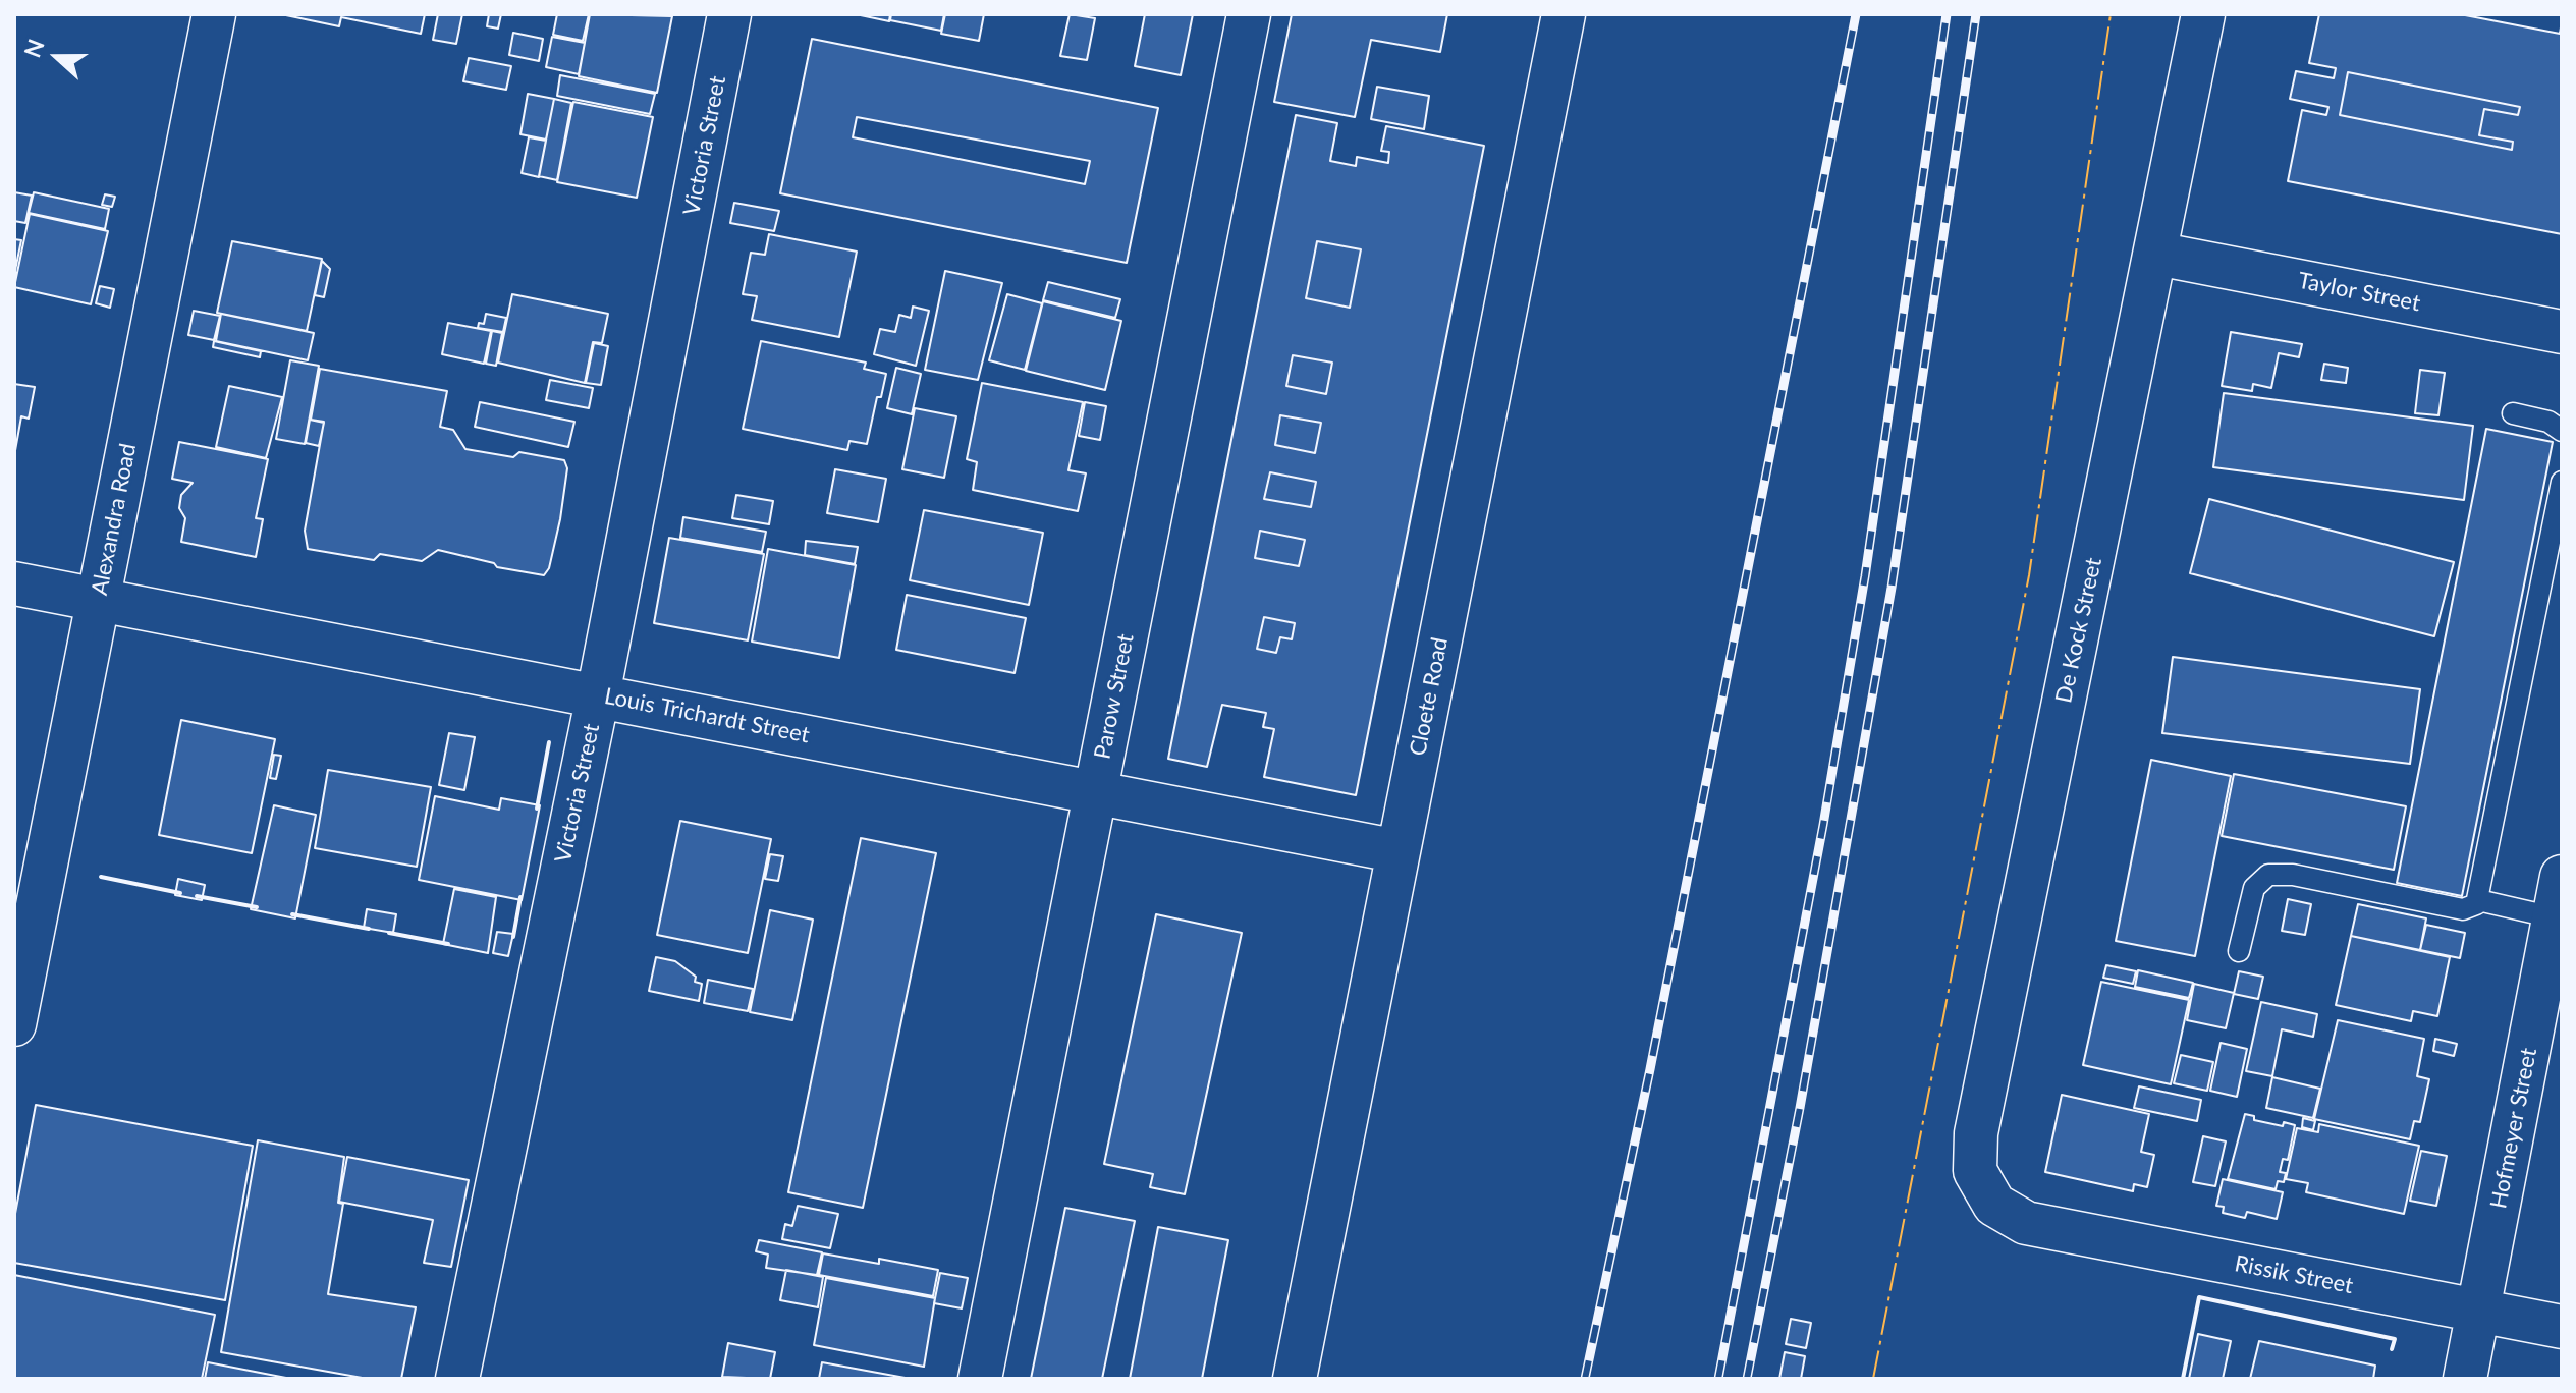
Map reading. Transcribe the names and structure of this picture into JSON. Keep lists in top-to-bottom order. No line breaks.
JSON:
{"streets":{"street":["Victoria Street","Taylor Street","Alexandra Road","De Kock Street","Parow Street","Cloete Road","Louis Trichardt Street","Hofmeyer Street","Rissik Street"]},"crossings":[["Victoria Street","Louis Trichardt Street"],["Taylor Street","De Kock Street"],["Alexandra Road","Louis Trichardt Street"],["De Kock Street","Rissik Street"],["Parow Street","Louis Trichardt Street"],["Cloete Road","Louis Trichardt Street"],["Hofmeyer Street","Rissik Street"]],"north":"left"}
